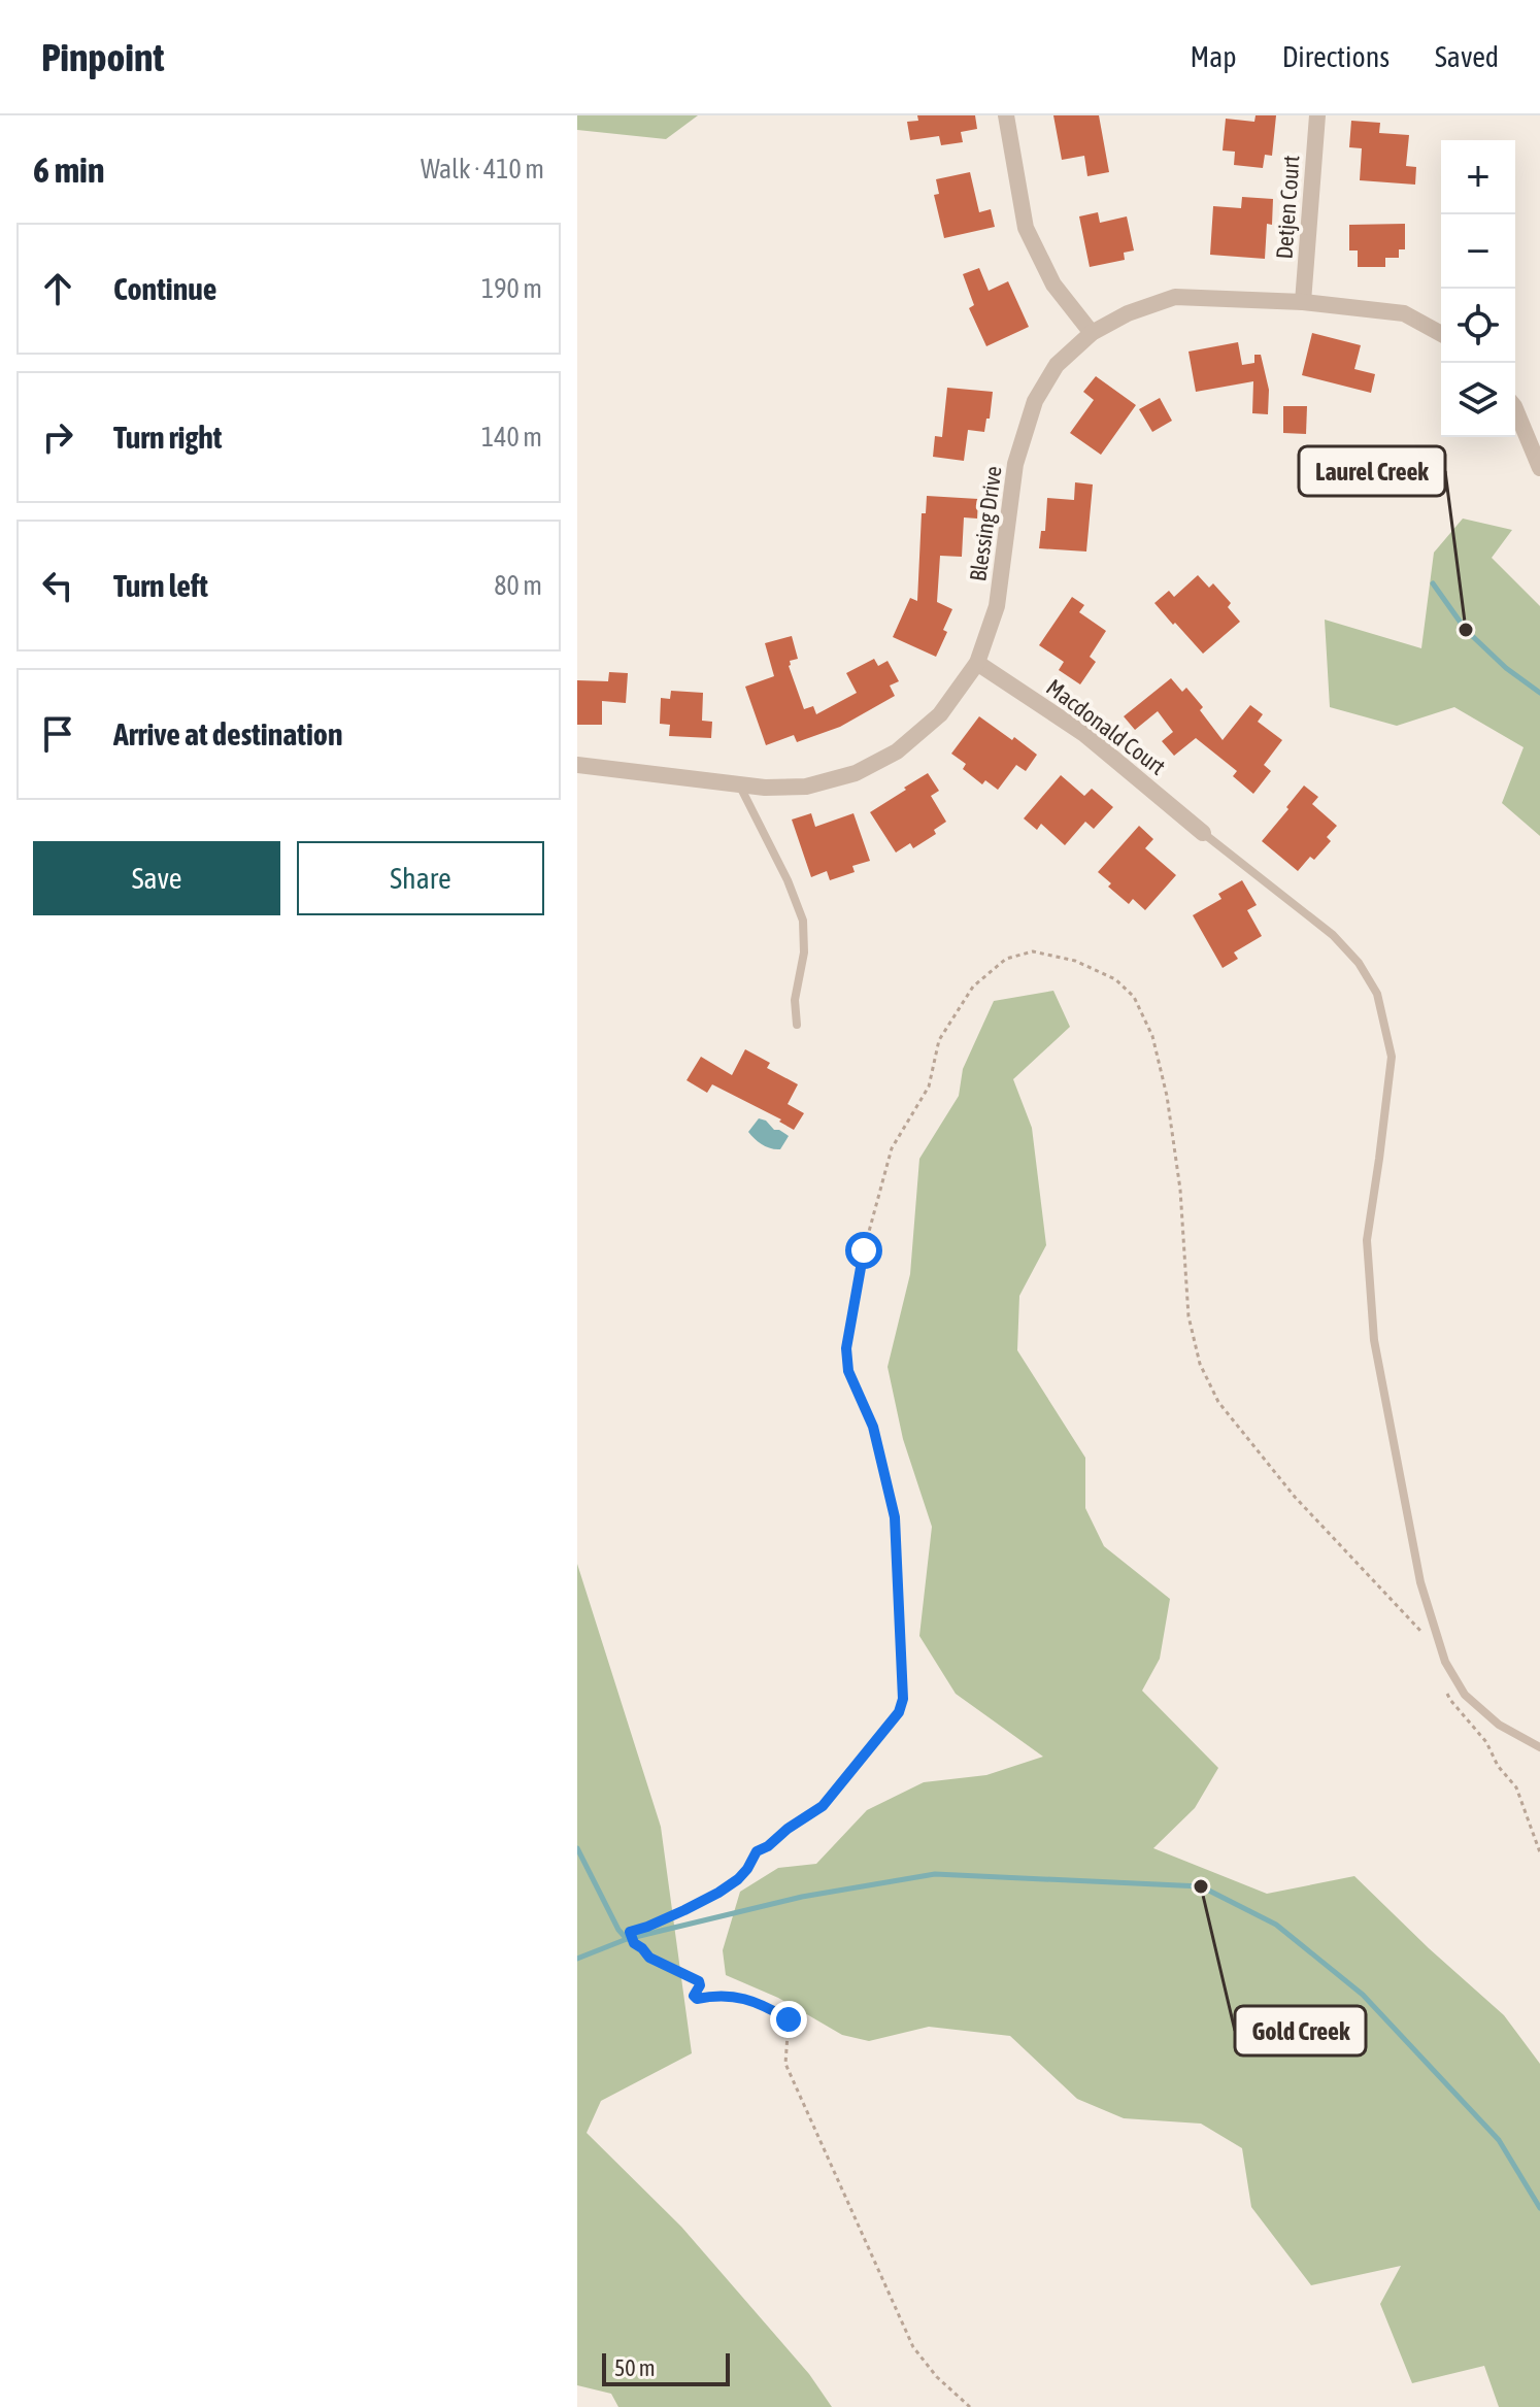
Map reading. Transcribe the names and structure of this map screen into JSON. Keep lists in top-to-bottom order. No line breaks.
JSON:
{"streets":{"street":["Detjen Court","Blessing Drive","Macdonald Court"]},"crossings":[["Detjen Court","Blessing Drive"],["Blessing Drive","Macdonald Court"]],"places":["Laurel Creek","Gold Creek"],"scale_bar":"50 m","page":{"header":"Pinpoint","nav":["Map","Directions","Saved"],"heading":["6 min","Walk · 410 m"],"map_buttons":["+","−"],"list":[["Continue","190 m"],["Turn right","140 m"],["Turn left","80 m"],"Arrive at destination"],"buttons":["Save","Share"],"scale":"50 m"}}
